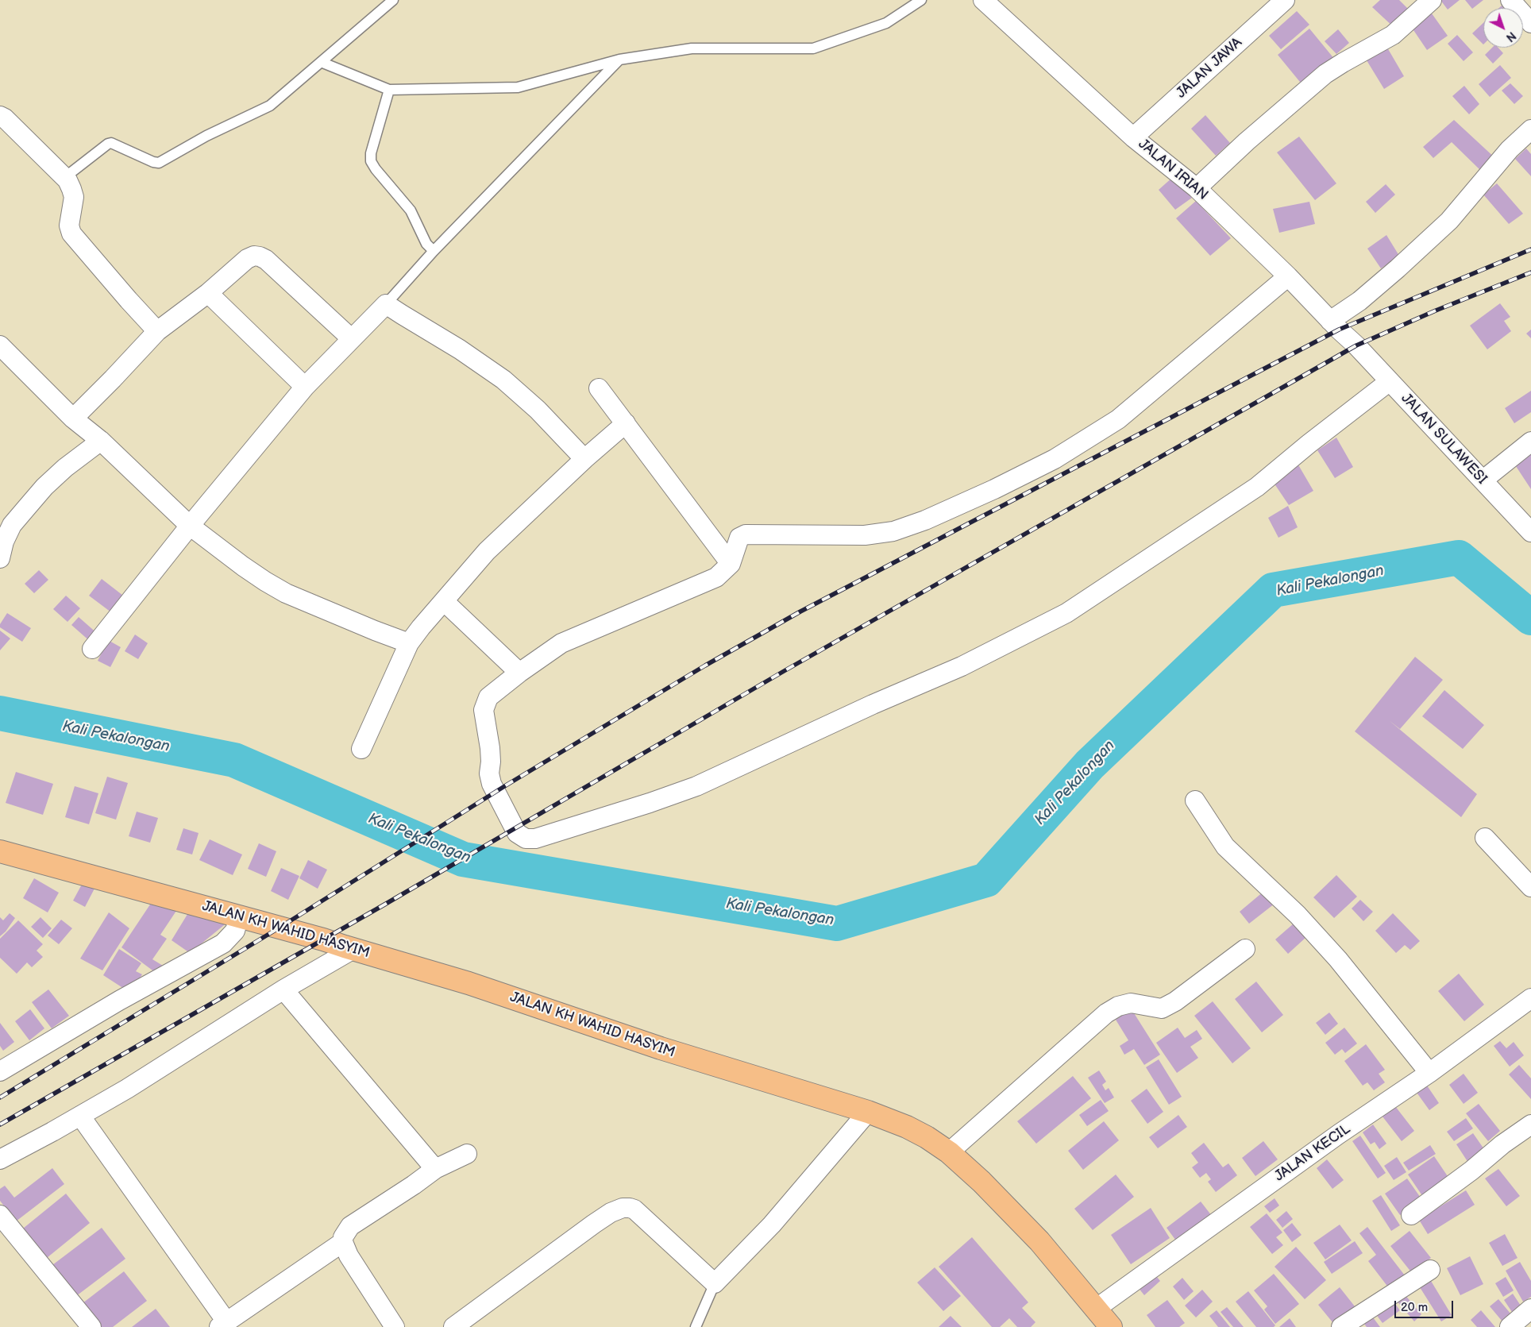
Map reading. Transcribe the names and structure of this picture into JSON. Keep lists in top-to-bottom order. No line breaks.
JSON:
{"streets":{"main road":["JALAN KH WAHID HASYIM"],"street":["JALAN JAWA","JALAN IRIAN","JALAN SULAWESI","JALAN KECIL"]},"crossings":[["JALAN JAWA","JALAN IRIAN"],["JALAN IRIAN","JALAN SULAWESI"],["JALAN KH WAHID HASYIM","JALAN KECIL"]],"water":["Kali Pekalongan"],"scale_bar":"20 m","north":"bottom right"}
